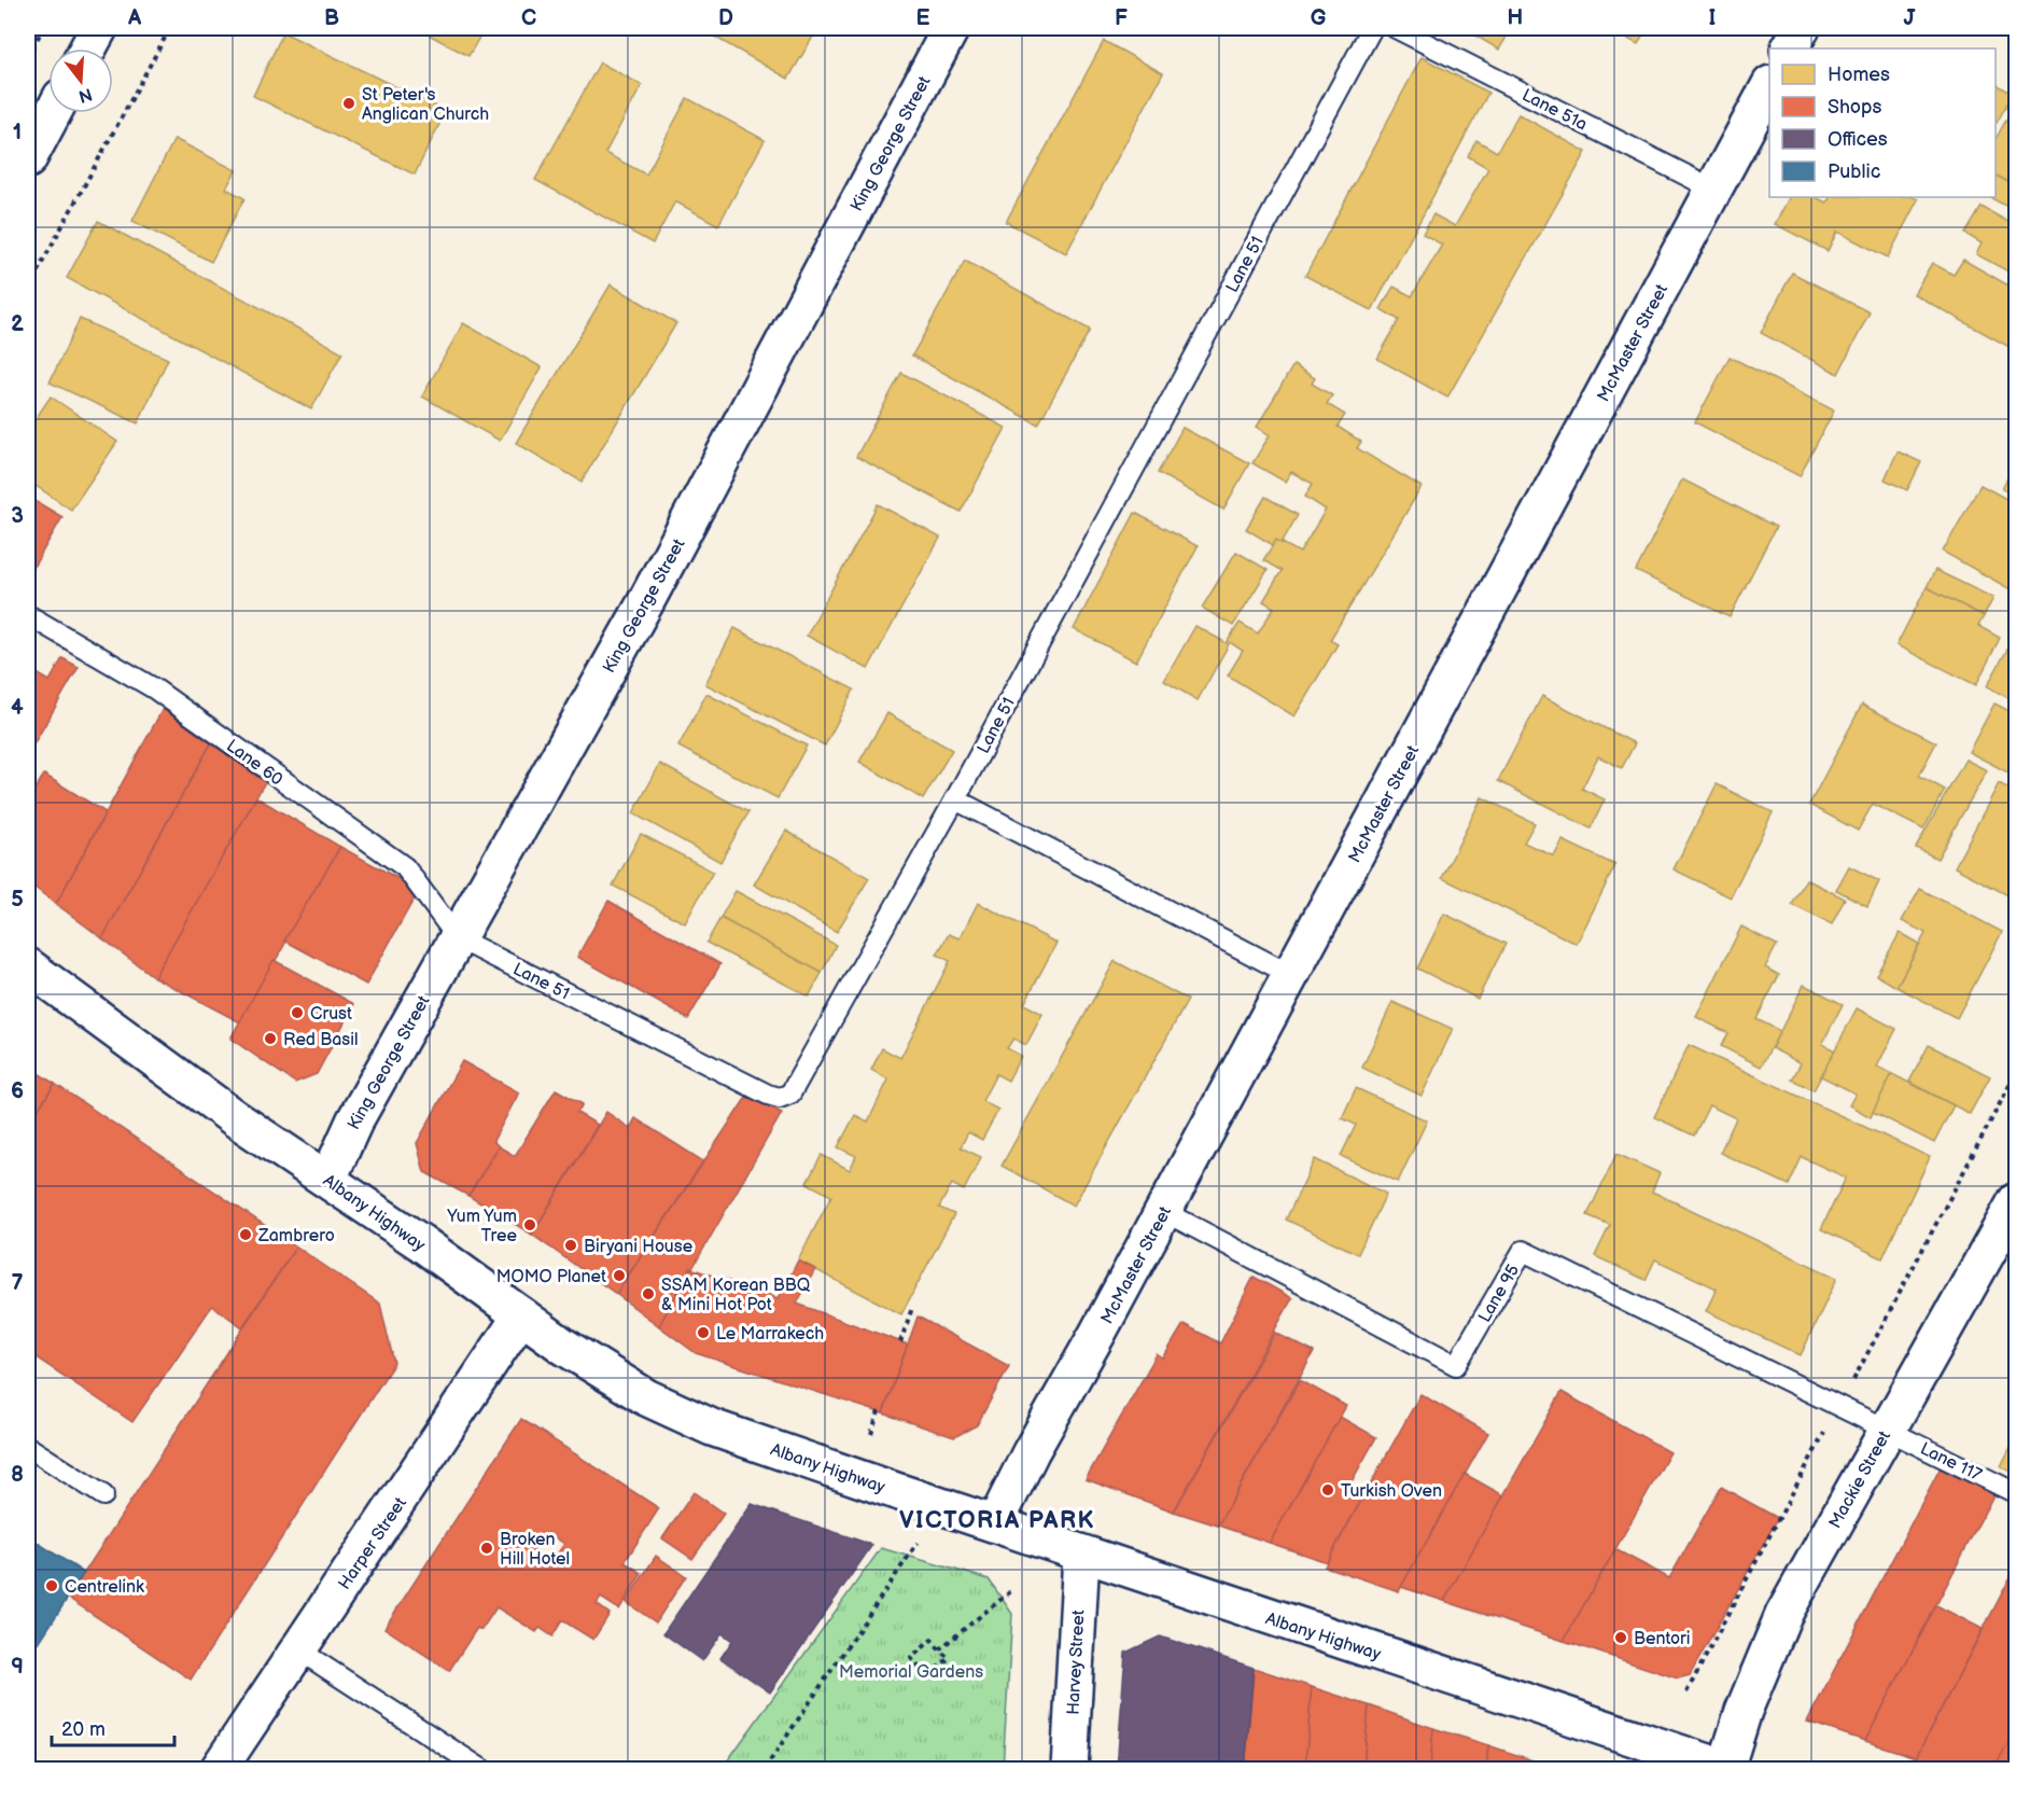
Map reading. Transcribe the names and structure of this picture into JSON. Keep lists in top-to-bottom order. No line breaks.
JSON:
{"streets":{"street":["King George Street","McMaster Street","Albany Highway","Mackie Street","Harper Street","Harvey Street"],"lane":["Lane 51a","Lane 51","Lane 60","Lane 95","Lane 117"]},"crossings":[["Lane 51a","McMaster Street"],["King George Street","Lane 51"],["King George Street","Lane 60"],["King George Street","Albany Highway"],["Lane 51","Lane 60"],["McMaster Street","Albany Highway"],["McMaster Street","Lane 95"],["Albany Highway","Mackie Street"],["Albany Highway","Harper Street"],["Albany Highway","Harvey Street"],["Lane 95","Lane 117"],["Lane 95","Mackie Street"],["Lane 117","Mackie Street"]],"districts":["VICTORIA PARK"],"parks":["Memorial Gardens"],"places":["St Peter's Anglican Church","Crust","Red Basil","Yum Yum Tree","Zambrero","Biryani House","MOMO Planet","SSAM Korean BBQ & Mini Hot Pot","Le Marrakech","Turkish Oven","Broken Hill Hotel","Centrelink","Bentori"],"legend":["Homes","Shops","Offices","Public"],"scale_bar":"20 m","north":"bottom","grid":{"columns":["A","B","C","D","E","F","G","H","I","J"],"rows":["1","2","3","4","5","6","7","8","9"]}}
